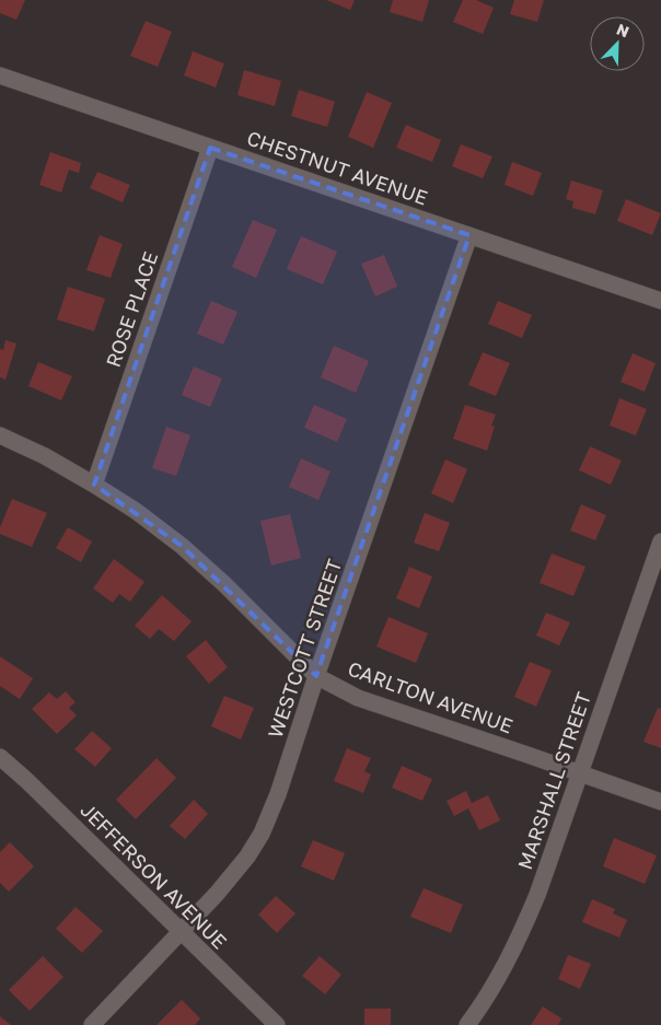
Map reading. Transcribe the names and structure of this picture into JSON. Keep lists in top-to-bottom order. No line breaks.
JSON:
{"streets":{"street":["CHESTNUT AVENUE","ROSE PLACE","WESTCOTT STREET","CARLTON AVENUE","MARSHALL STREET","JEFFERSON AVENUE"]},"crossings":[["CHESTNUT AVENUE","ROSE PLACE"],["CHESTNUT AVENUE","WESTCOTT STREET"],["ROSE PLACE","CARLTON AVENUE"],["WESTCOTT STREET","CARLTON AVENUE"],["WESTCOTT STREET","JEFFERSON AVENUE"],["CARLTON AVENUE","MARSHALL STREET"]],"north":"top right"}
